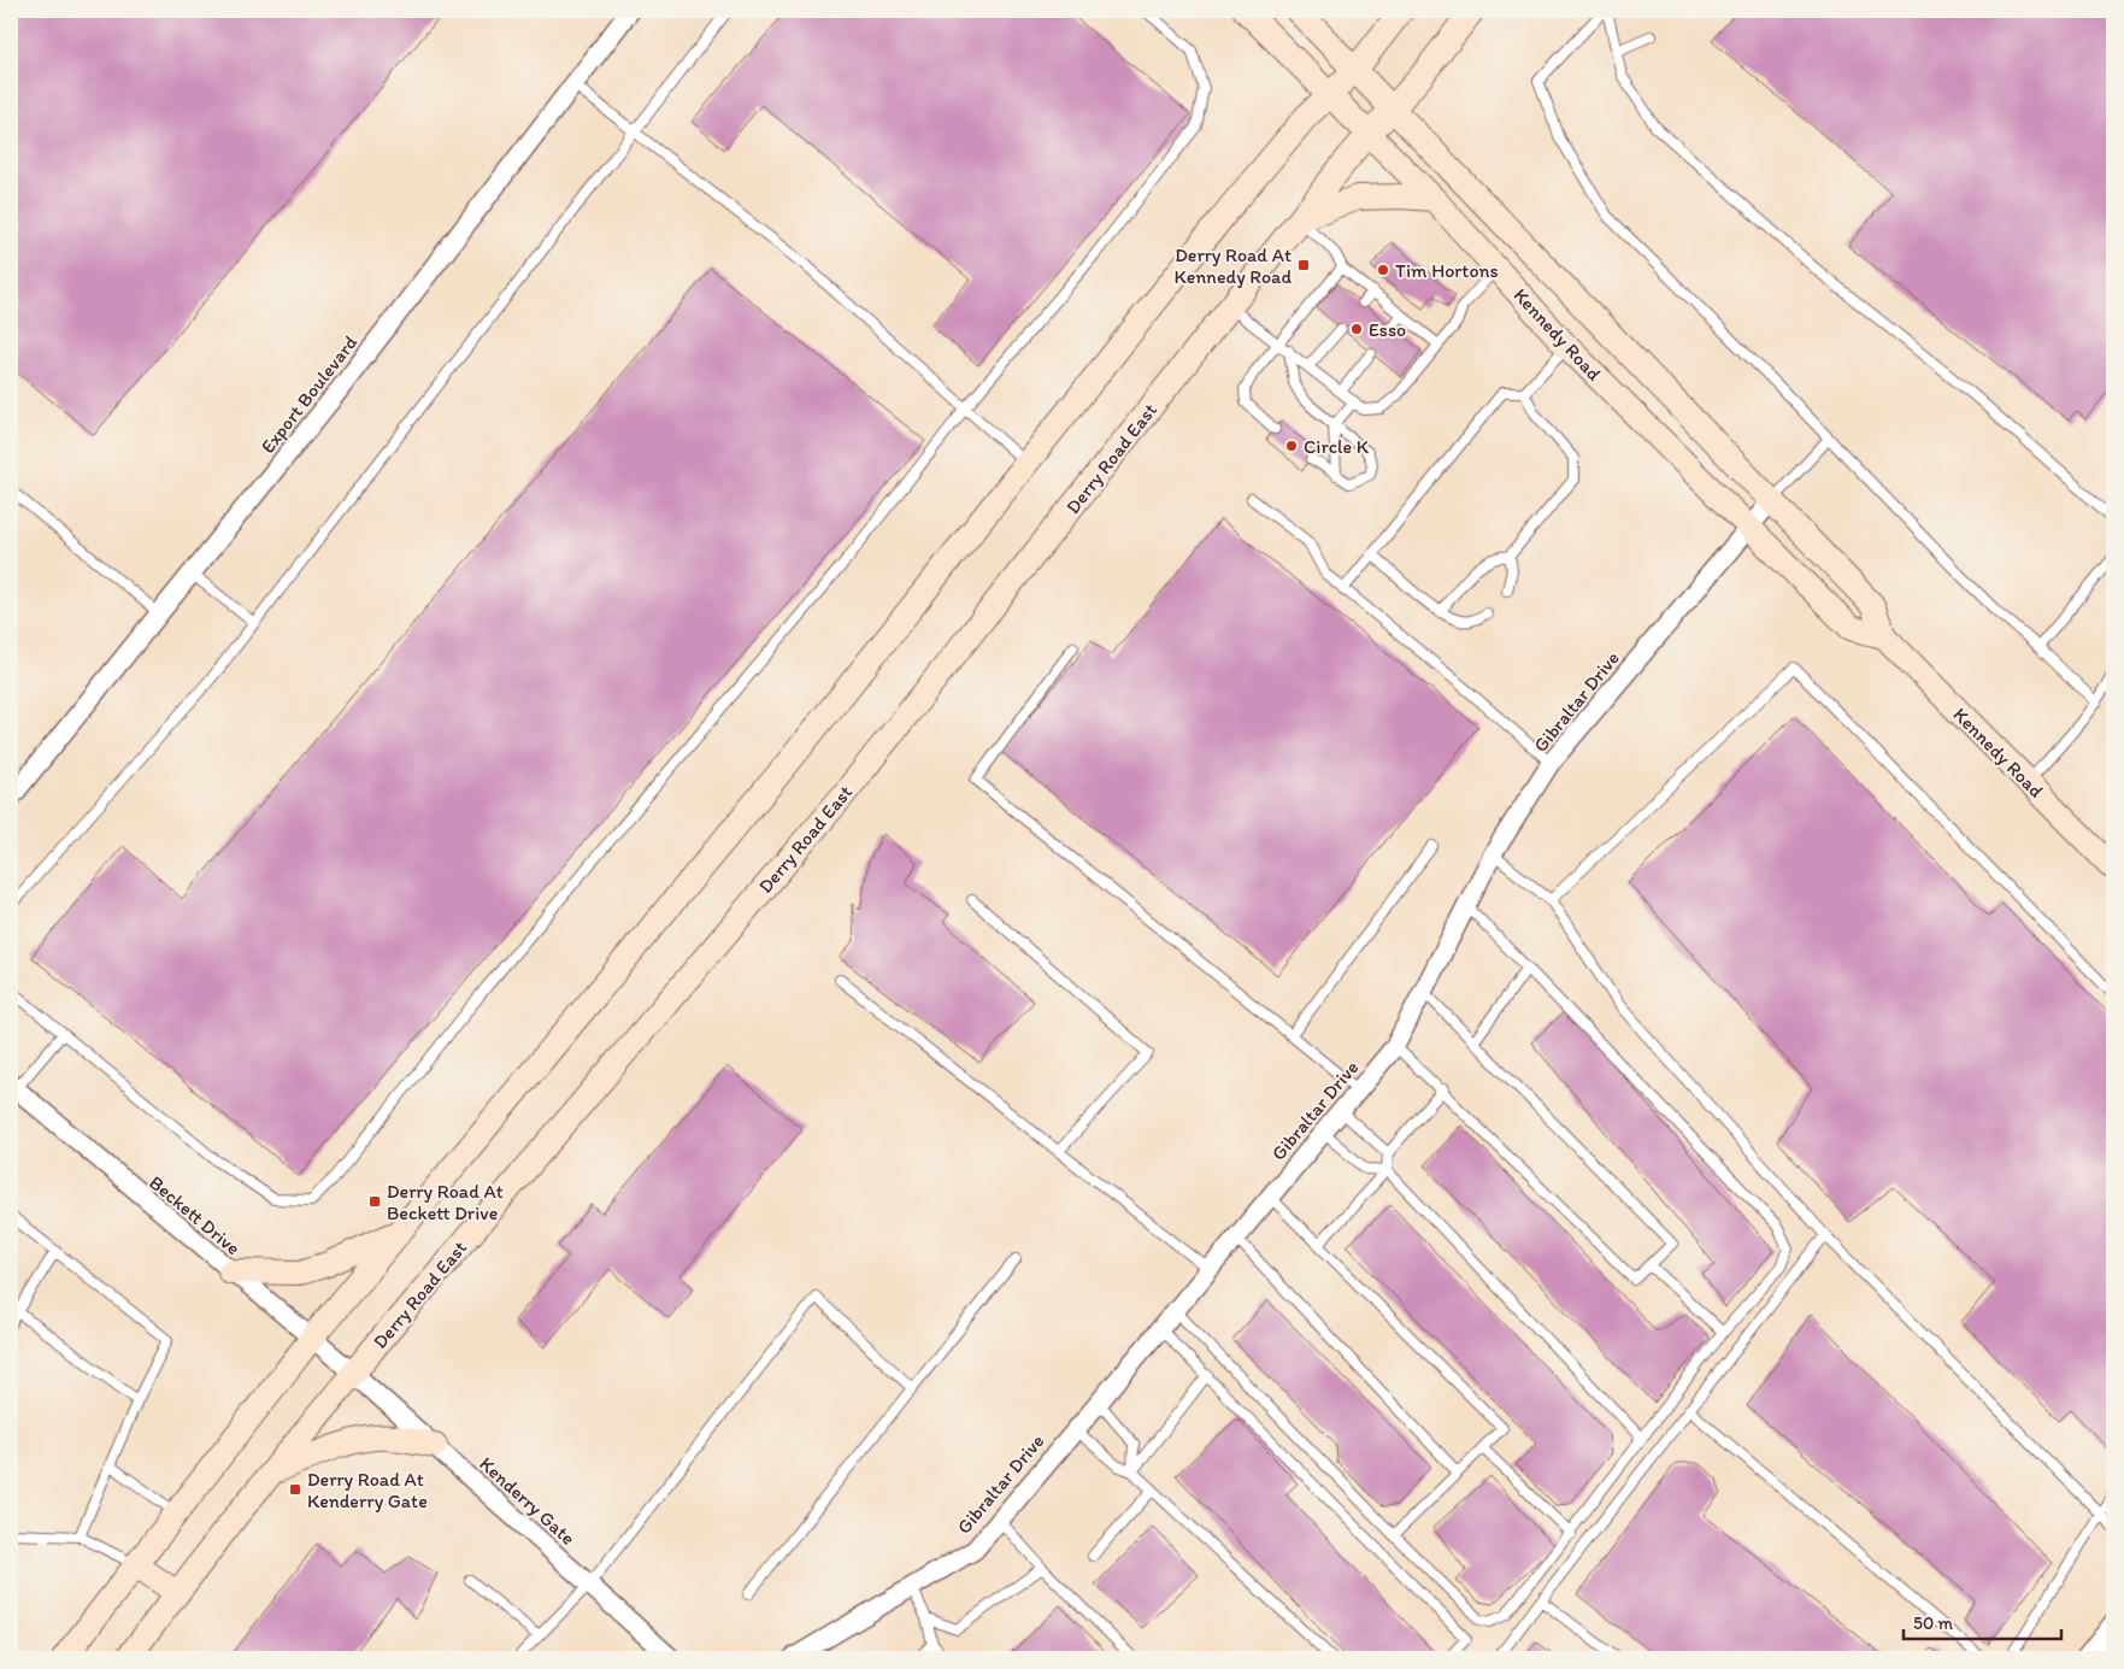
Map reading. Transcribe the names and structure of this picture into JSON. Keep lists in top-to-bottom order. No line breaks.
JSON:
{"streets":{"main road":["Kennedy Road","Derry Road East"],"street":["Export Boulevard","Gibraltar Drive","Beckett Drive","Kenderry Gate"]},"crossings":[["Kennedy Road","Derry Road East"],["Kennedy Road","Gibraltar Drive"],["Derry Road East","Beckett Drive"],["Derry Road East","Kenderry Gate"],["Beckett Drive","Kenderry Gate"]],"places":{"transit":["Derry Road At Kennedy Road","Derry Road At Beckett Drive","Derry Road At Kenderry Gate"],"other":["Tim Hortons","Esso","Circle K"]},"scale_bar":"50 m"}
